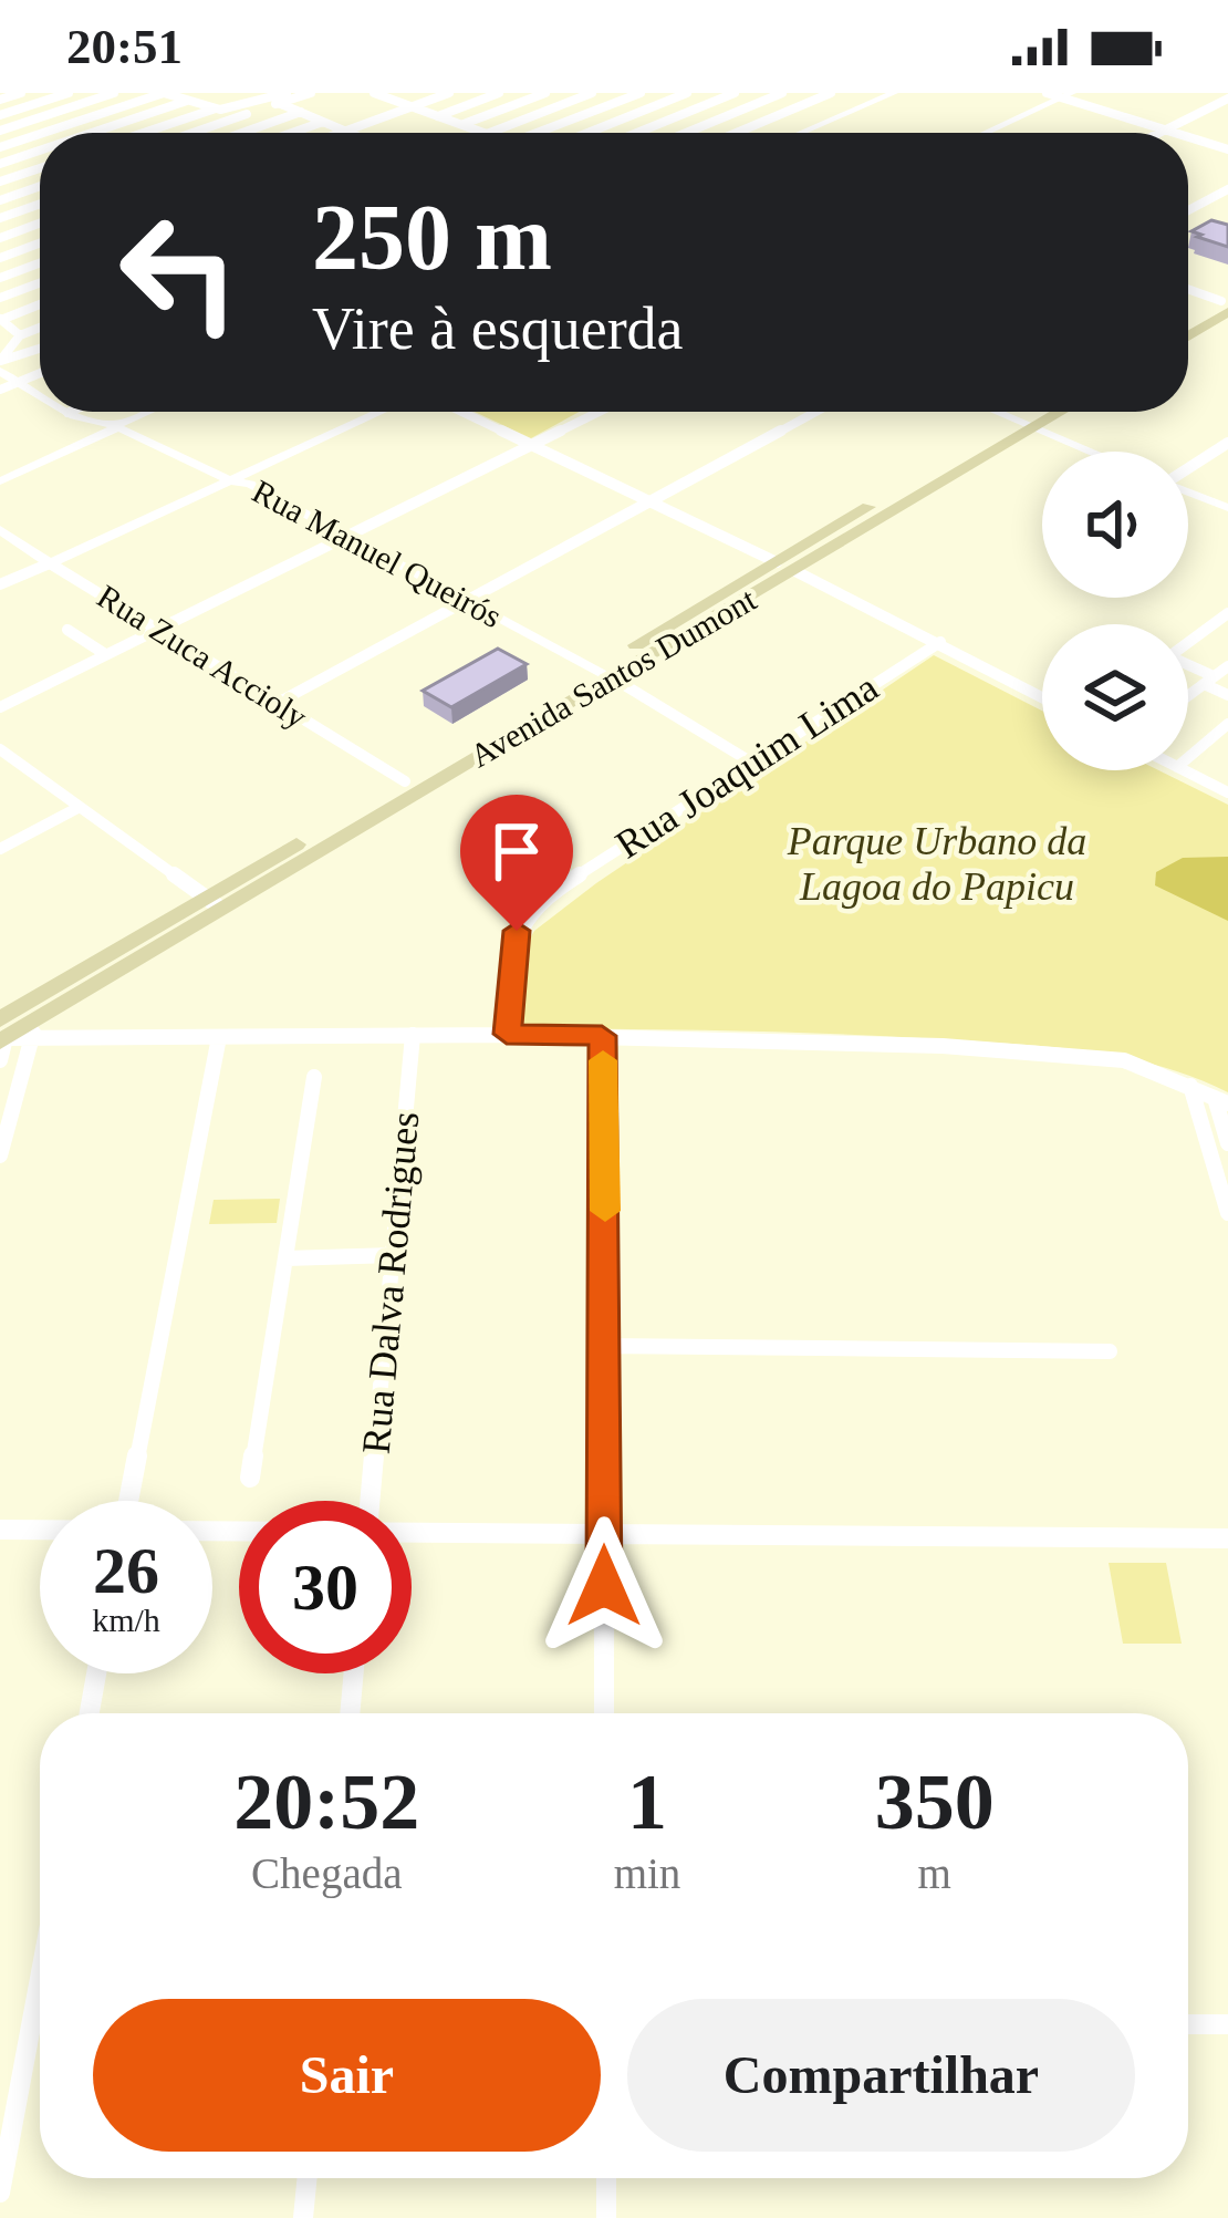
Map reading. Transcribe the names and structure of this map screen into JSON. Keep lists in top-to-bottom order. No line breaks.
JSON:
{"streets":{"main road":["Avenida Santos Dumont"],"street":["Rua Manuel Queirós","Rua Zuca Accioly","Rua Joaquim Lima","Rua Dalva Rodrigues"]},"crossings":[["Rua Manuel Queirós","Avenida Santos Dumont"],["Rua Zuca Accioly","Avenida Santos Dumont"]],"parks":["Parque Urbano da Lagoa do Papicu"],"page":{"status":"20:51","turn":["250 m","Vire à esquerda"],"speed":"26 km/h","limit":"30","eta":["20:52","Chegada","1","min","350","m"],"buttons":["Sair","Compartilhar"]}}
